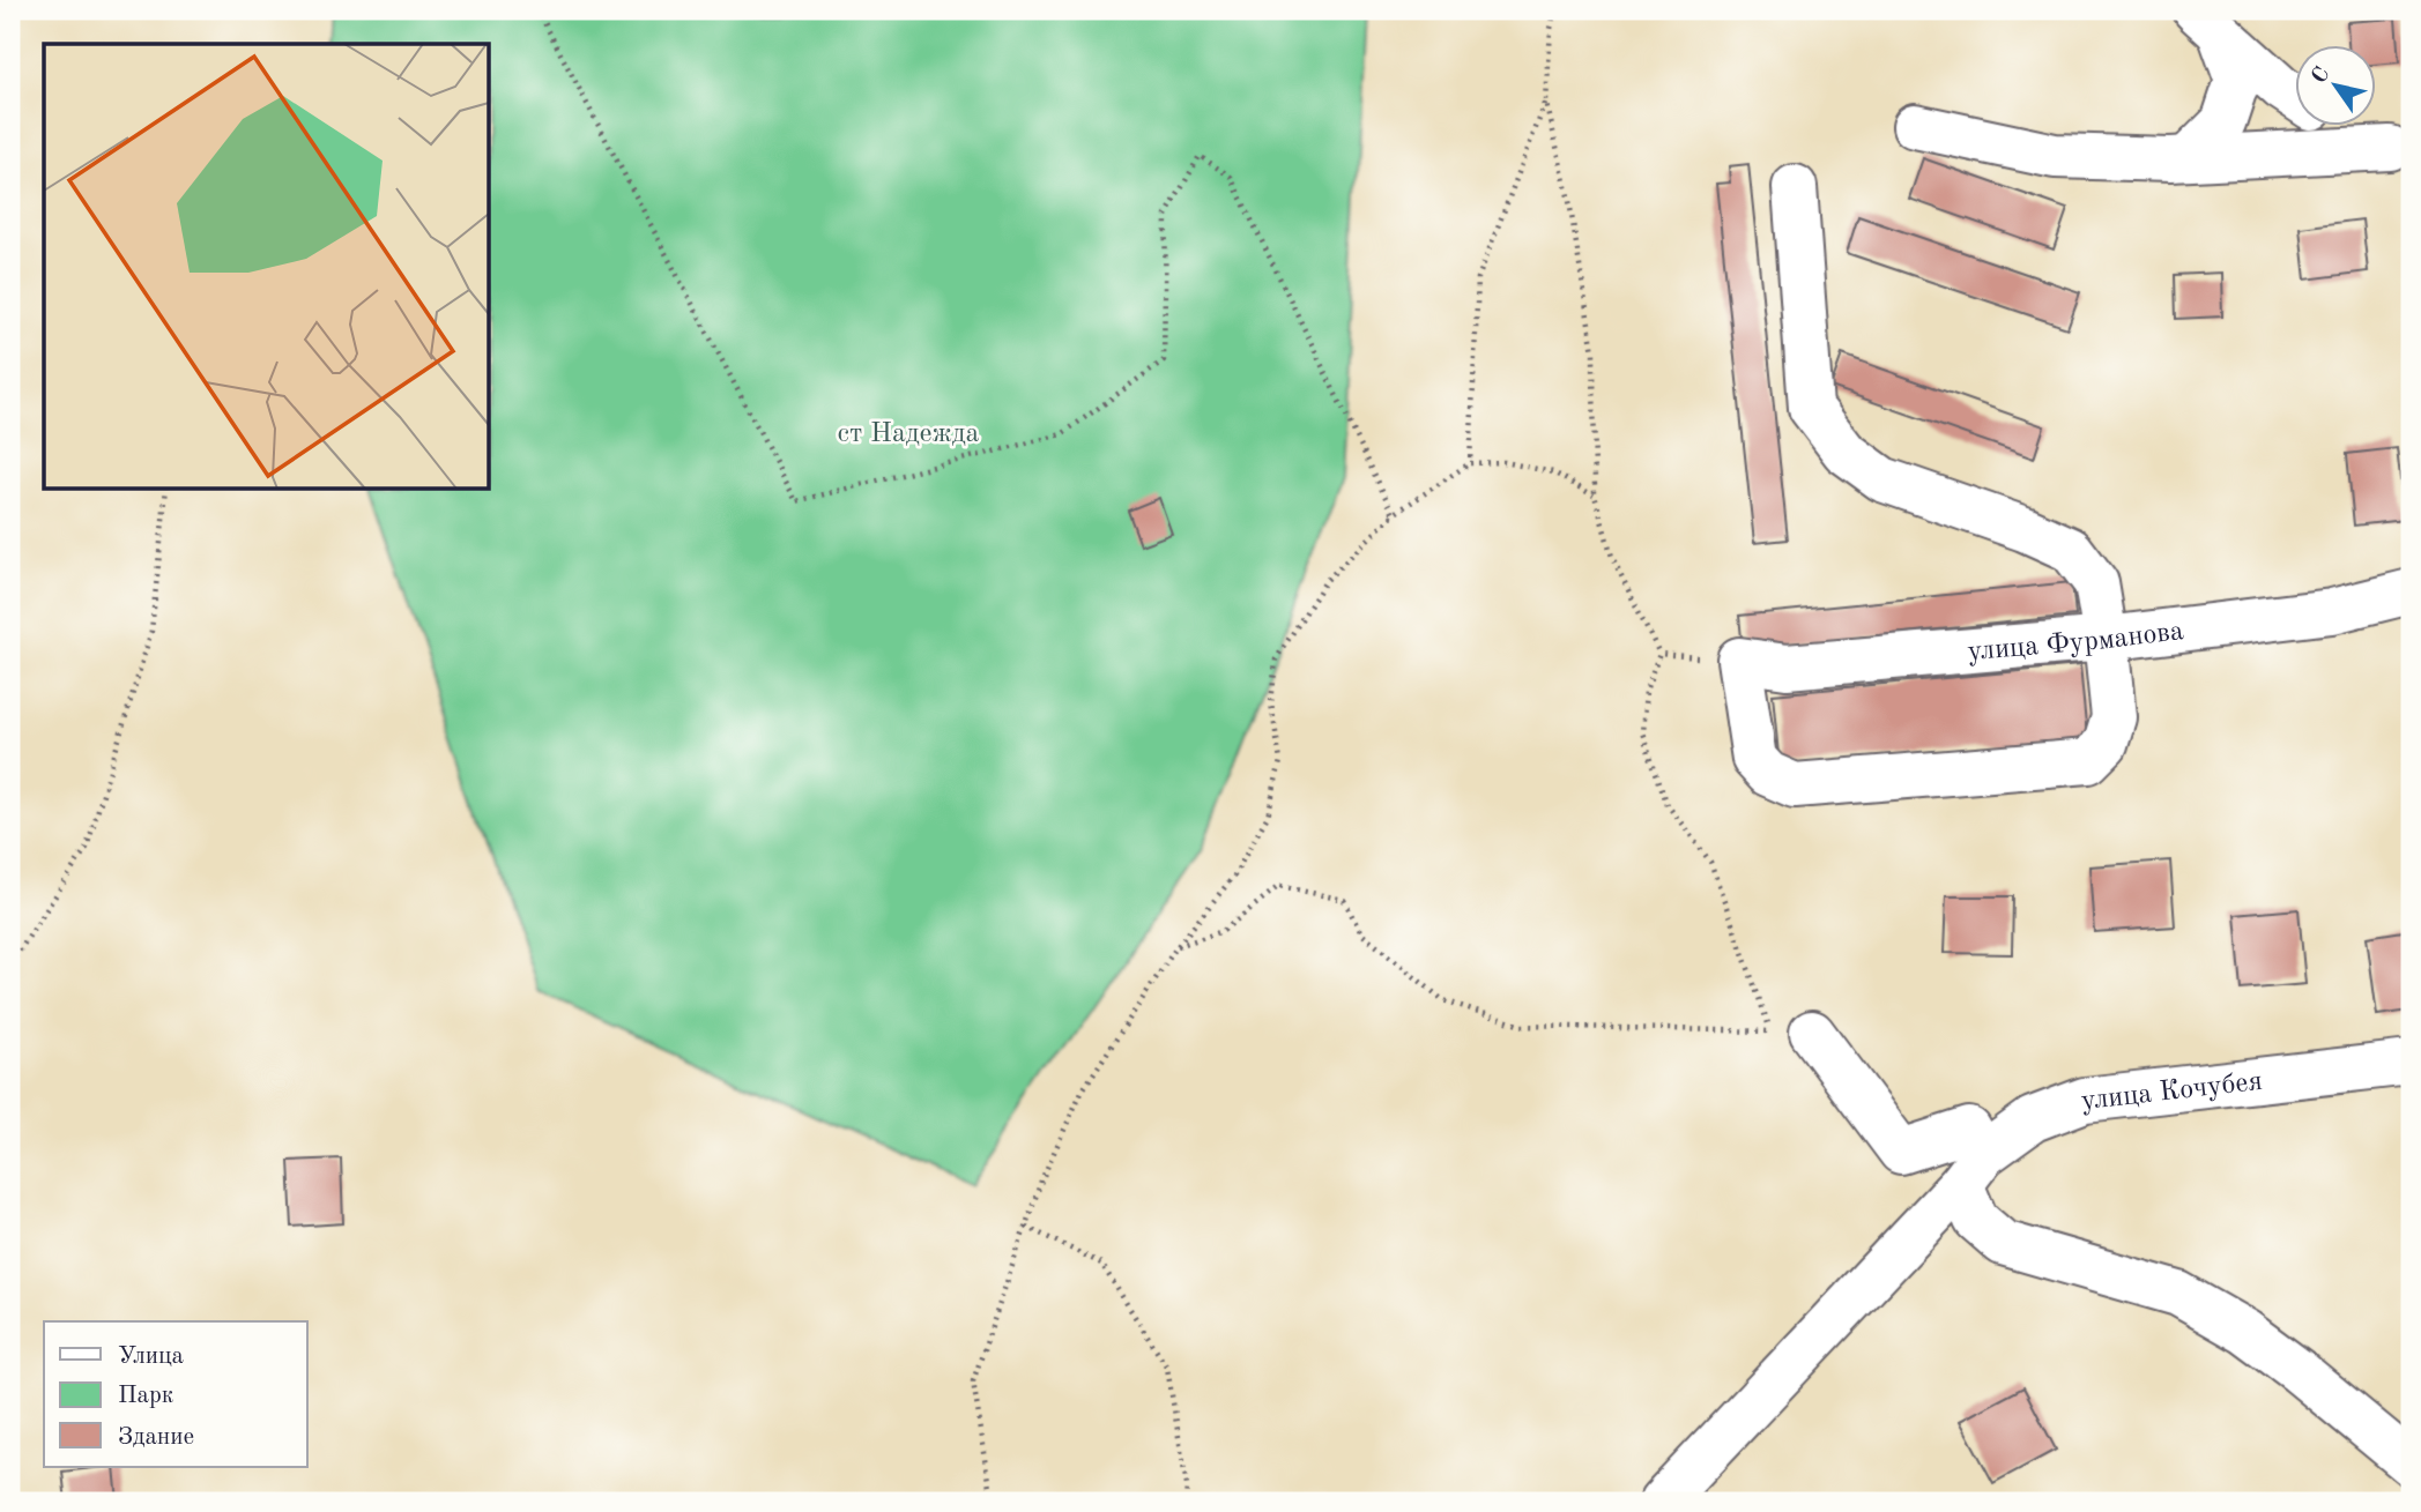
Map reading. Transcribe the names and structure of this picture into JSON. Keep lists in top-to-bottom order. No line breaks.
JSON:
{"streets":{"street":["улица Фурманова","улица Кочубея"]},"parks":["ст Надежда"],"legend":["Улица","Парк","Здание"],"north":"top left"}
